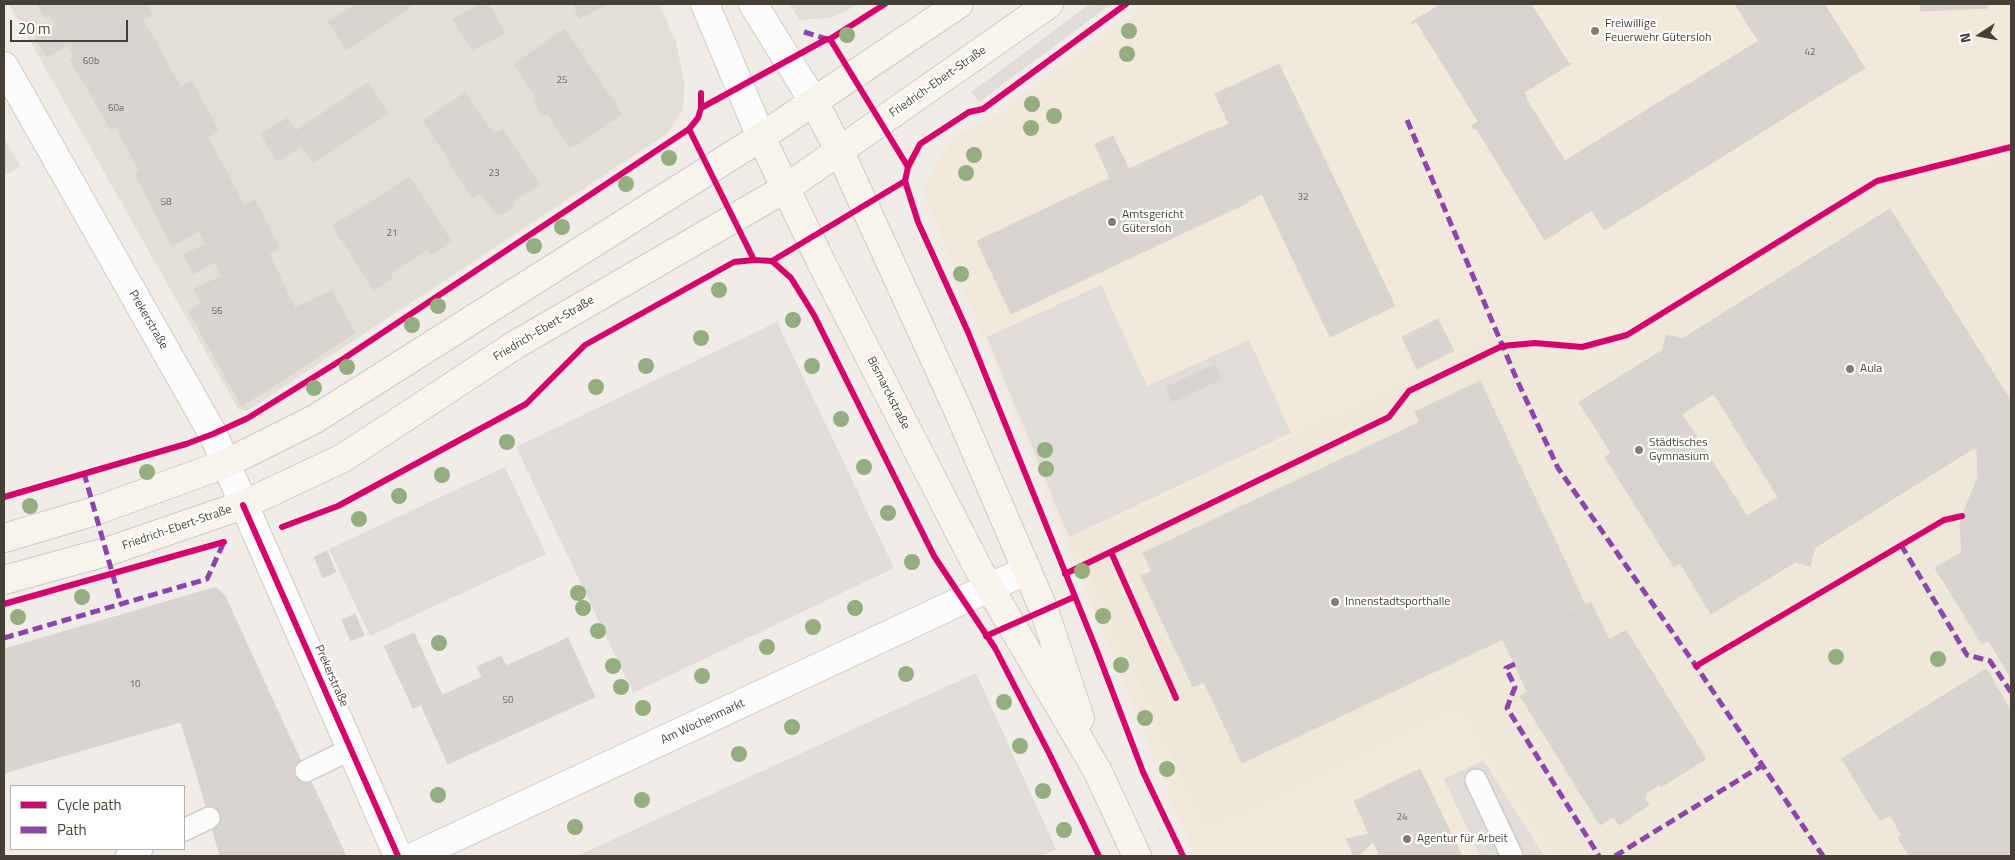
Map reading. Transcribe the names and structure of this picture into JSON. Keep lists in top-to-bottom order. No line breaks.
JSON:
{"streets":{"main road":["Friedrich-Ebert-Straße","Bismarckstraße"],"street":["Prekerstraße","Am Wochenmarkt"]},"crossings":[["Friedrich-Ebert-Straße","Prekerstraße"],["Friedrich-Ebert-Straße","Bismarckstraße"],["Bismarckstraße","Am Wochenmarkt"]],"places":["Freiwillige Feuerwehr Gütersloh","Amtsgericht Gütersloh","Aula","Städtisches Gymnasium","Innenstadtsporthalle","Agentur für Arbeit"],"house_numbers":["42","60b","25","60a","23","32","58","21","56","10","50","24"],"legend":["Cycle path","Path"],"scale_bar":"20 m","north":"left"}
